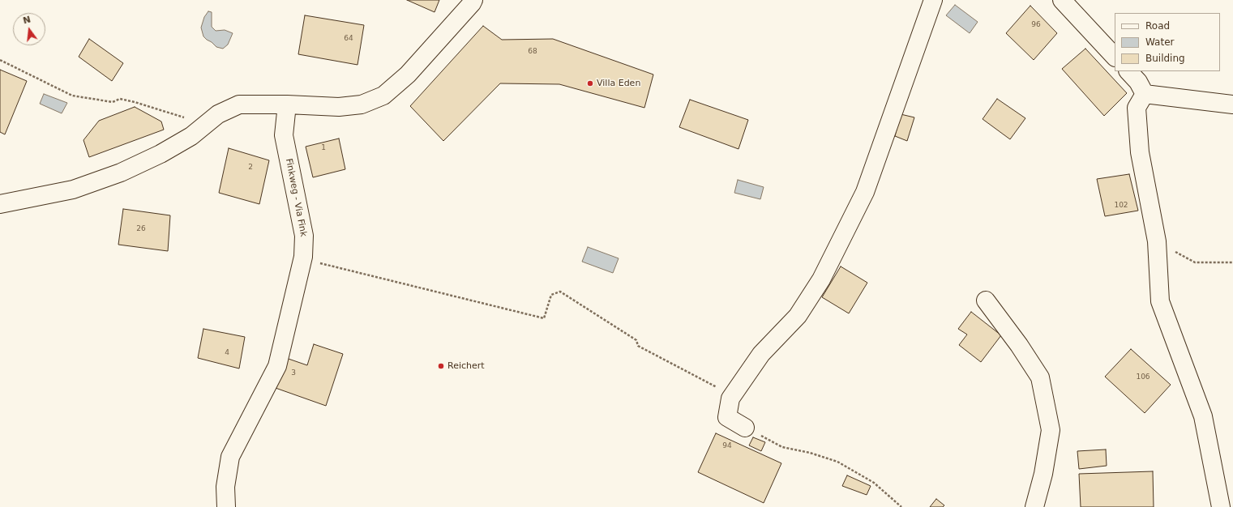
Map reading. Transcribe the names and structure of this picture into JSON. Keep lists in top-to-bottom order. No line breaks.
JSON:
{"streets":{"street":["Finkweg - Via Fink"]},"places":["Villa Eden","Reichert"],"house_numbers":["96","64","68","1","2","102","26","4","3","106","94"],"legend":["Road","Water","Building"],"north":"top"}
